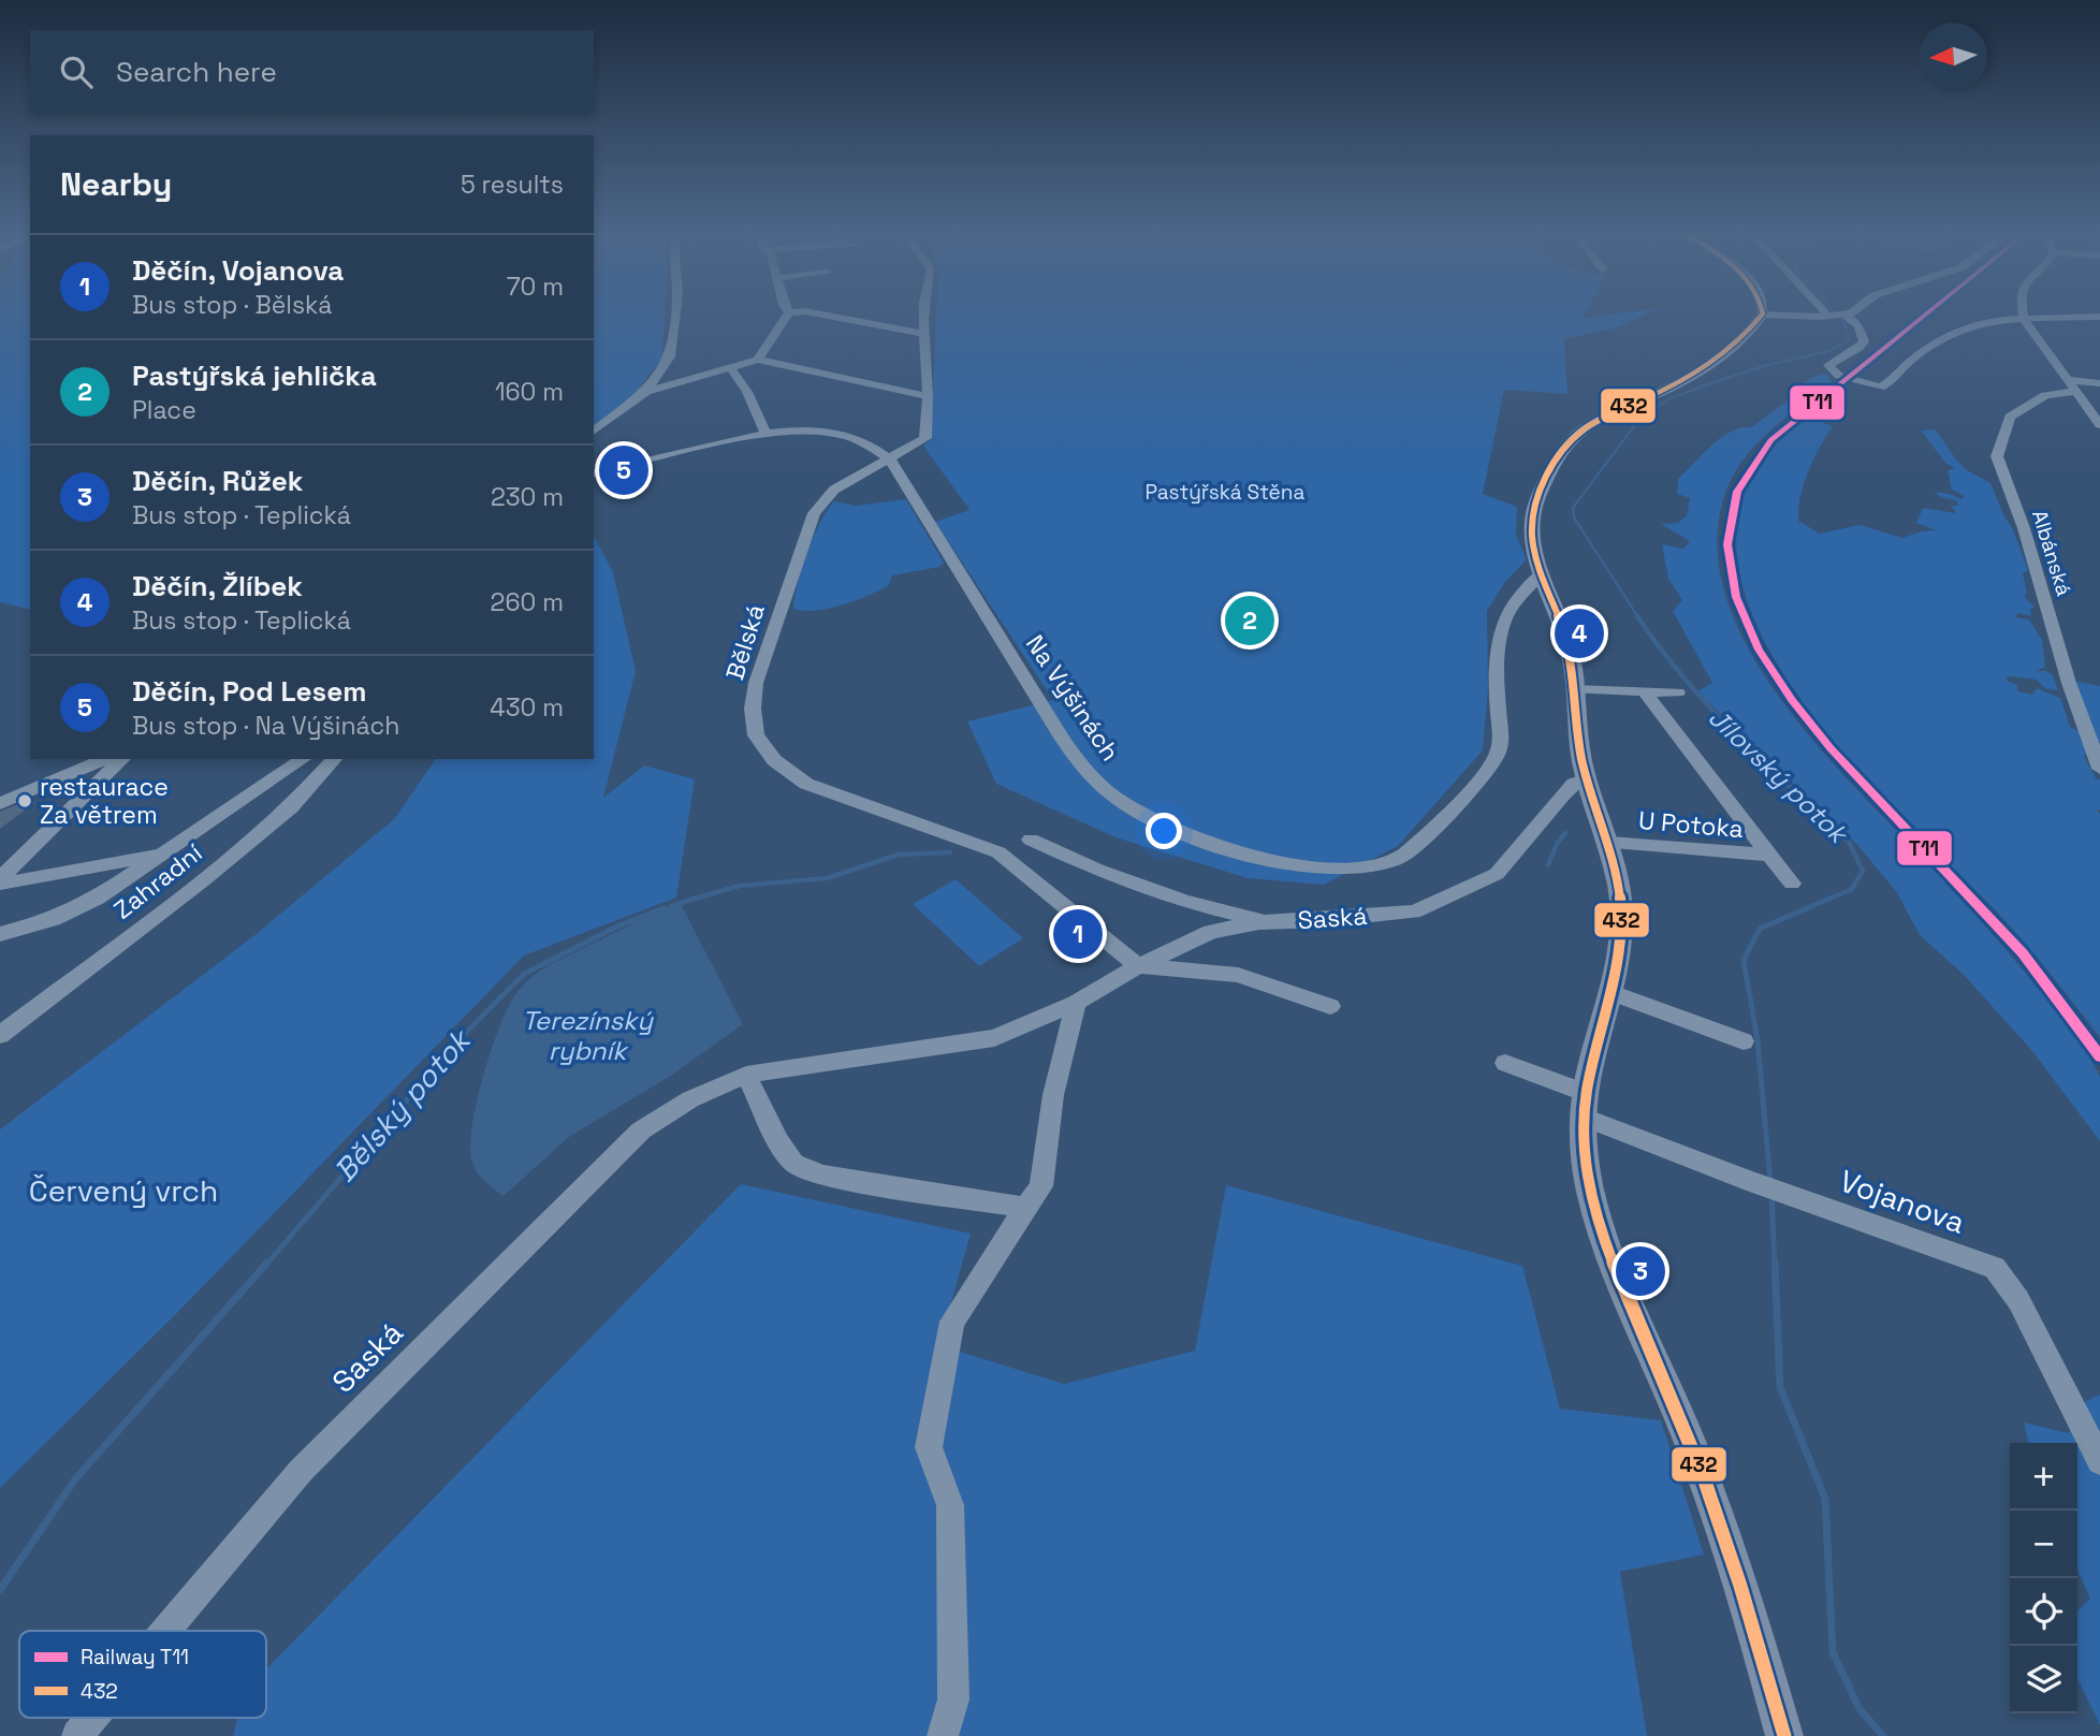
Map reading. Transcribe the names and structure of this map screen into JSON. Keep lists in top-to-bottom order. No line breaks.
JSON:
{"streets":{"street":["Albánská","Bělská","Na Výšinách","U Potoka","Zahradní","Saská","Vojanova"]},"crossings":[["Bělská","Na Výšinách"],["Bělská","Saská"]],"water":["Jílovský potok","Terezínský rybník","Bělský potok"],"parks":["Pastýřská Stěna","Červený vrch"],"places":["restaurace Za větrem"],"lines":["rail line T11","transit line 432"],"legend":["Railway T11","432"],"north":"left","page":{"search":"Search here","heading":["Nearby","5 results"],"list":[{"mark":"1","name":"Děčín, Vojanova","note":"Bus stop · Bělská","value":"70 m"},{"mark":"2","name":"Pastýřská jehlička","note":"Place","value":"160 m"},{"mark":"3","name":"Děčín, Růžek","note":"Bus stop · Teplická","value":"230 m"},{"mark":"4","name":"Děčín, Žlíbek","note":"Bus stop · Teplická","value":"260 m"},{"mark":"5","name":"Děčín, Pod Lesem","note":"Bus stop · Na Výšinách","value":"430 m"}],"pins":["5","2","4","1","3"],"map_buttons":["+","−"]}}
